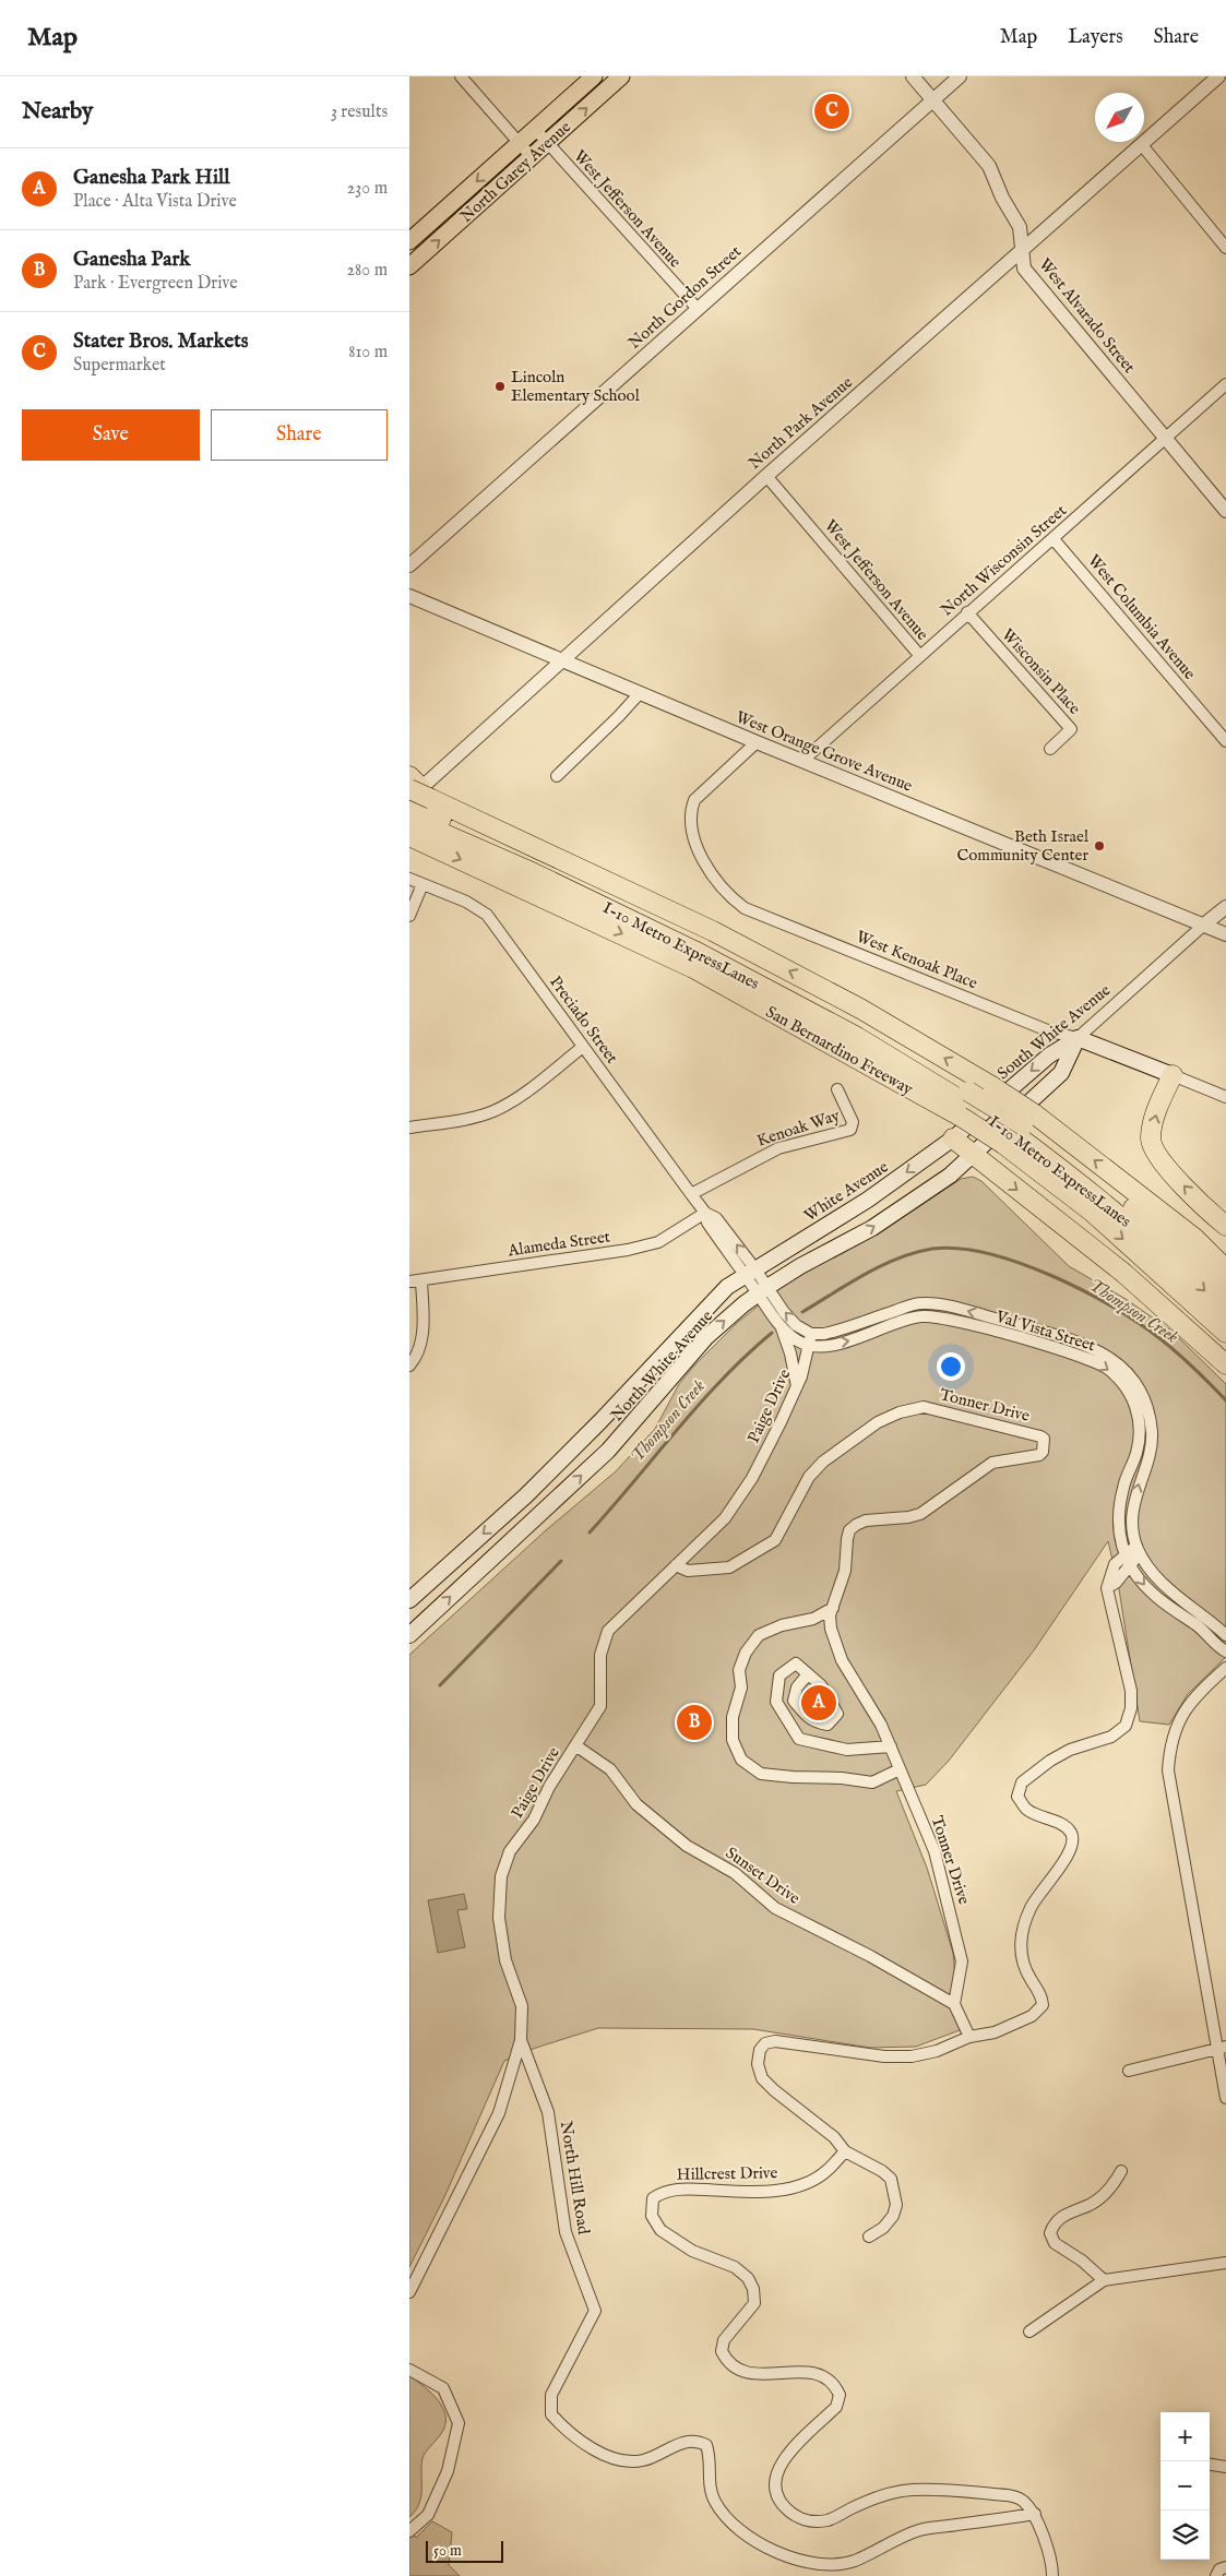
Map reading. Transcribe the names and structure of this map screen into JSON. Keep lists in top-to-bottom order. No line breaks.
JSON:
{"streets":{"highway":["I-10 Metro ExpressLanes","San Bernardino Freeway"],"main road":["North Garey Avenue","South White Avenue","White Avenue","North White Avenue"],"street":["West Jefferson Avenue","North Gordon Street","West Alvarado Street","North Park Avenue","North Wisconsin Street","West Columbia Avenue","Wisconsin Place","West Orange Grove Avenue","West Kenoak Place","Preciado Street","Kenoak Way","Alameda Street","Val Vista Street","Tonner Drive","Paige Drive","Sunset Drive","Hillcrest Drive","North Hill Road"]},"crossings":[["North Garey Avenue","West Jefferson Avenue"],["West Jefferson Avenue","North Gordon Street"],["West Jefferson Avenue","North Park Avenue"],["West Jefferson Avenue","North Wisconsin Street"],["North Gordon Street","West Alvarado Street"],["West Alvarado Street","North Park Avenue"],["West Alvarado Street","North Wisconsin Street"],["North Park Avenue","West Orange Grove Avenue"],["North Wisconsin Street","West Columbia Avenue"],["North Wisconsin Street","Wisconsin Place"],["North Wisconsin Street","West Orange Grove Avenue"],["West Orange Grove Avenue","West Kenoak Place"],["West Orange Grove Avenue","South White Avenue"],["I-10 Metro ExpressLanes","San Bernardino Freeway"],["West Kenoak Place","South White Avenue"],["West Kenoak Place","North White Avenue"],["Preciado Street","Kenoak Way"],["Preciado Street","White Avenue"],["Preciado Street","Alameda Street"],["Preciado Street","North White Avenue"],["South White Avenue","White Avenue"],["South White Avenue","North White Avenue"],["White Avenue","North White Avenue"],["Val Vista Street","Paige Drive"],["Tonner Drive","Paige Drive"],["Tonner Drive","Sunset Drive"],["Paige Drive","Sunset Drive"],["Paige Drive","North Hill Road"],["Hillcrest Drive","North Hill Road"]],"one_way":["South White Avenue","White Avenue"],"water":["Thompson Creek"],"places":["Lincoln Elementary School","Beth Israel Community Center"],"scale_bar":"50 m","north":"bottom left","page":{"header":"Map","nav":["Map","Layers","Share"],"heading":["Nearby","3 results"],"pins":["C","A","B"],"list":[{"mark":"A","name":"Ganesha Park Hill","note":"Place · Alta Vista Drive","value":"230 m"},{"mark":"B","name":"Ganesha Park","note":"Park · Evergreen Drive","value":"280 m"},{"mark":"C","name":"Stater Bros. Markets","note":"Supermarket","value":"810 m"}],"buttons":["Save","Share"],"map_buttons":["+","−"],"scale":"50 m"}}
